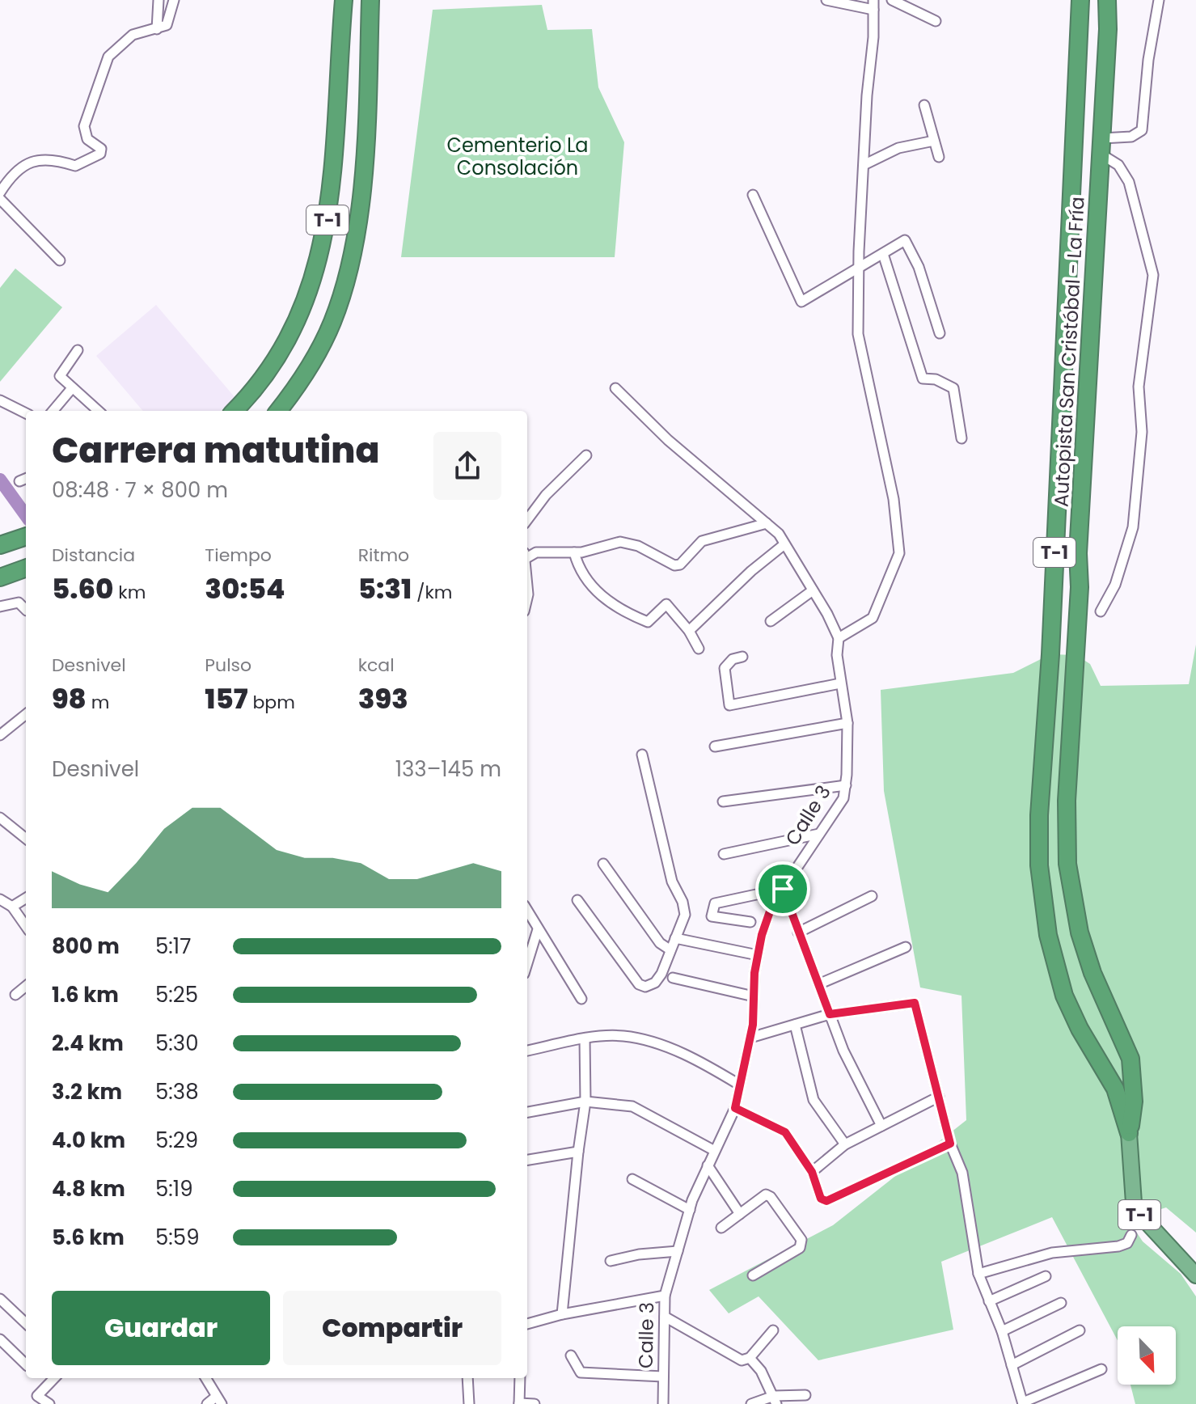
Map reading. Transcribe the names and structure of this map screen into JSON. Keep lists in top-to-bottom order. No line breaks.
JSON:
{"streets":{"highway":["T-1","Autopista San Cristóbal - La Fría"],"street":["Calle 3"]},"crossings":[["T-1","Autopista San Cristóbal - La Fría"]],"parks":["Cementerio La Consolación"],"north":"bottom right","page":{"heading":["Carrera matutina","08:48 · 7 × 800 m"],"stats":[["Distancia","5.60 km"],["Tiempo","30:54"],["Ritmo","5:31 /km"],["Desnivel","98 m"],["Pulso","157 bpm"],["kcal","393"]],"chart":["Desnivel","133–145 m"],"list":[{"name":"800 m","note":"5:17"},{"name":"1.6 km","note":"5:25"},{"name":"2.4 km","note":"5:30"},{"name":"3.2 km","note":"5:38"},{"name":"4.0 km","note":"5:29"},{"name":"4.8 km","note":"5:19"},{"name":"5.6 km","note":"5:59"}],"buttons":["Guardar","Compartir"]}}
